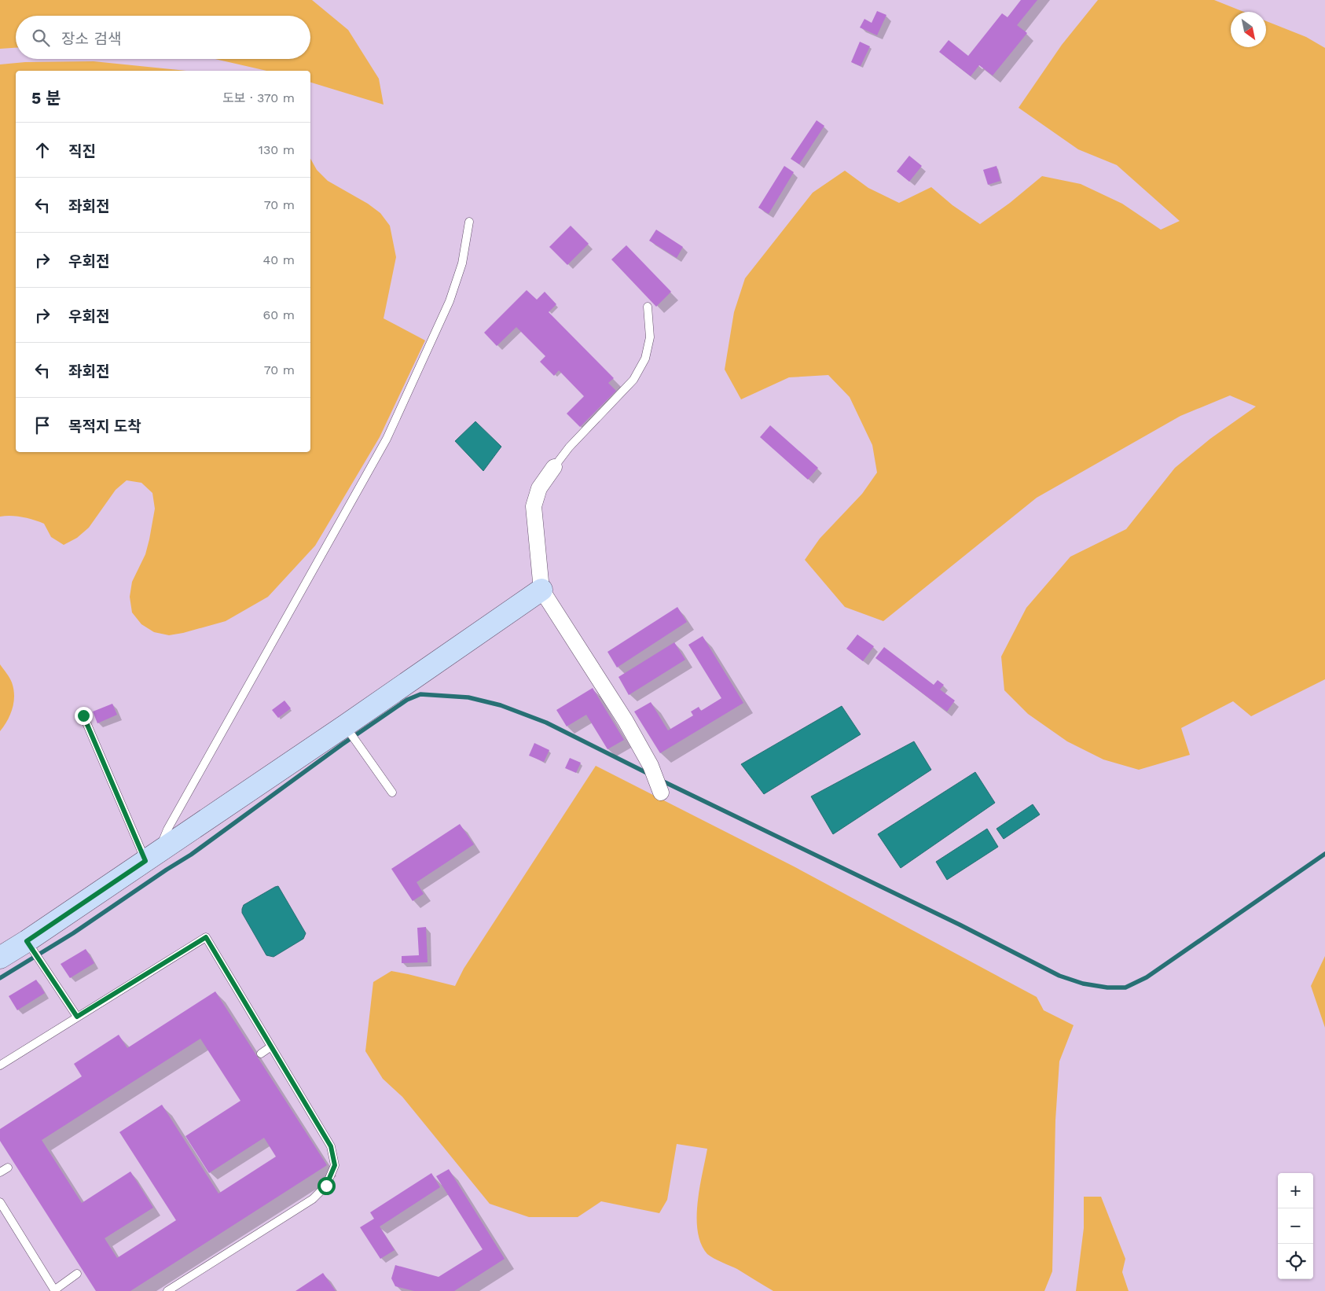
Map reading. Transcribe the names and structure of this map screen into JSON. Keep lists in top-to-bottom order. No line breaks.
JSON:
{"north":"bottom right","page":{"search":"장소 검색","heading":["5 분","도보 · 370 m"],"list":[["직진","130 m"],["좌회전","70 m"],["우회전","40 m"],["우회전","60 m"],["좌회전","70 m"],"목적지 도착"],"map_buttons":["+","−"]}}
